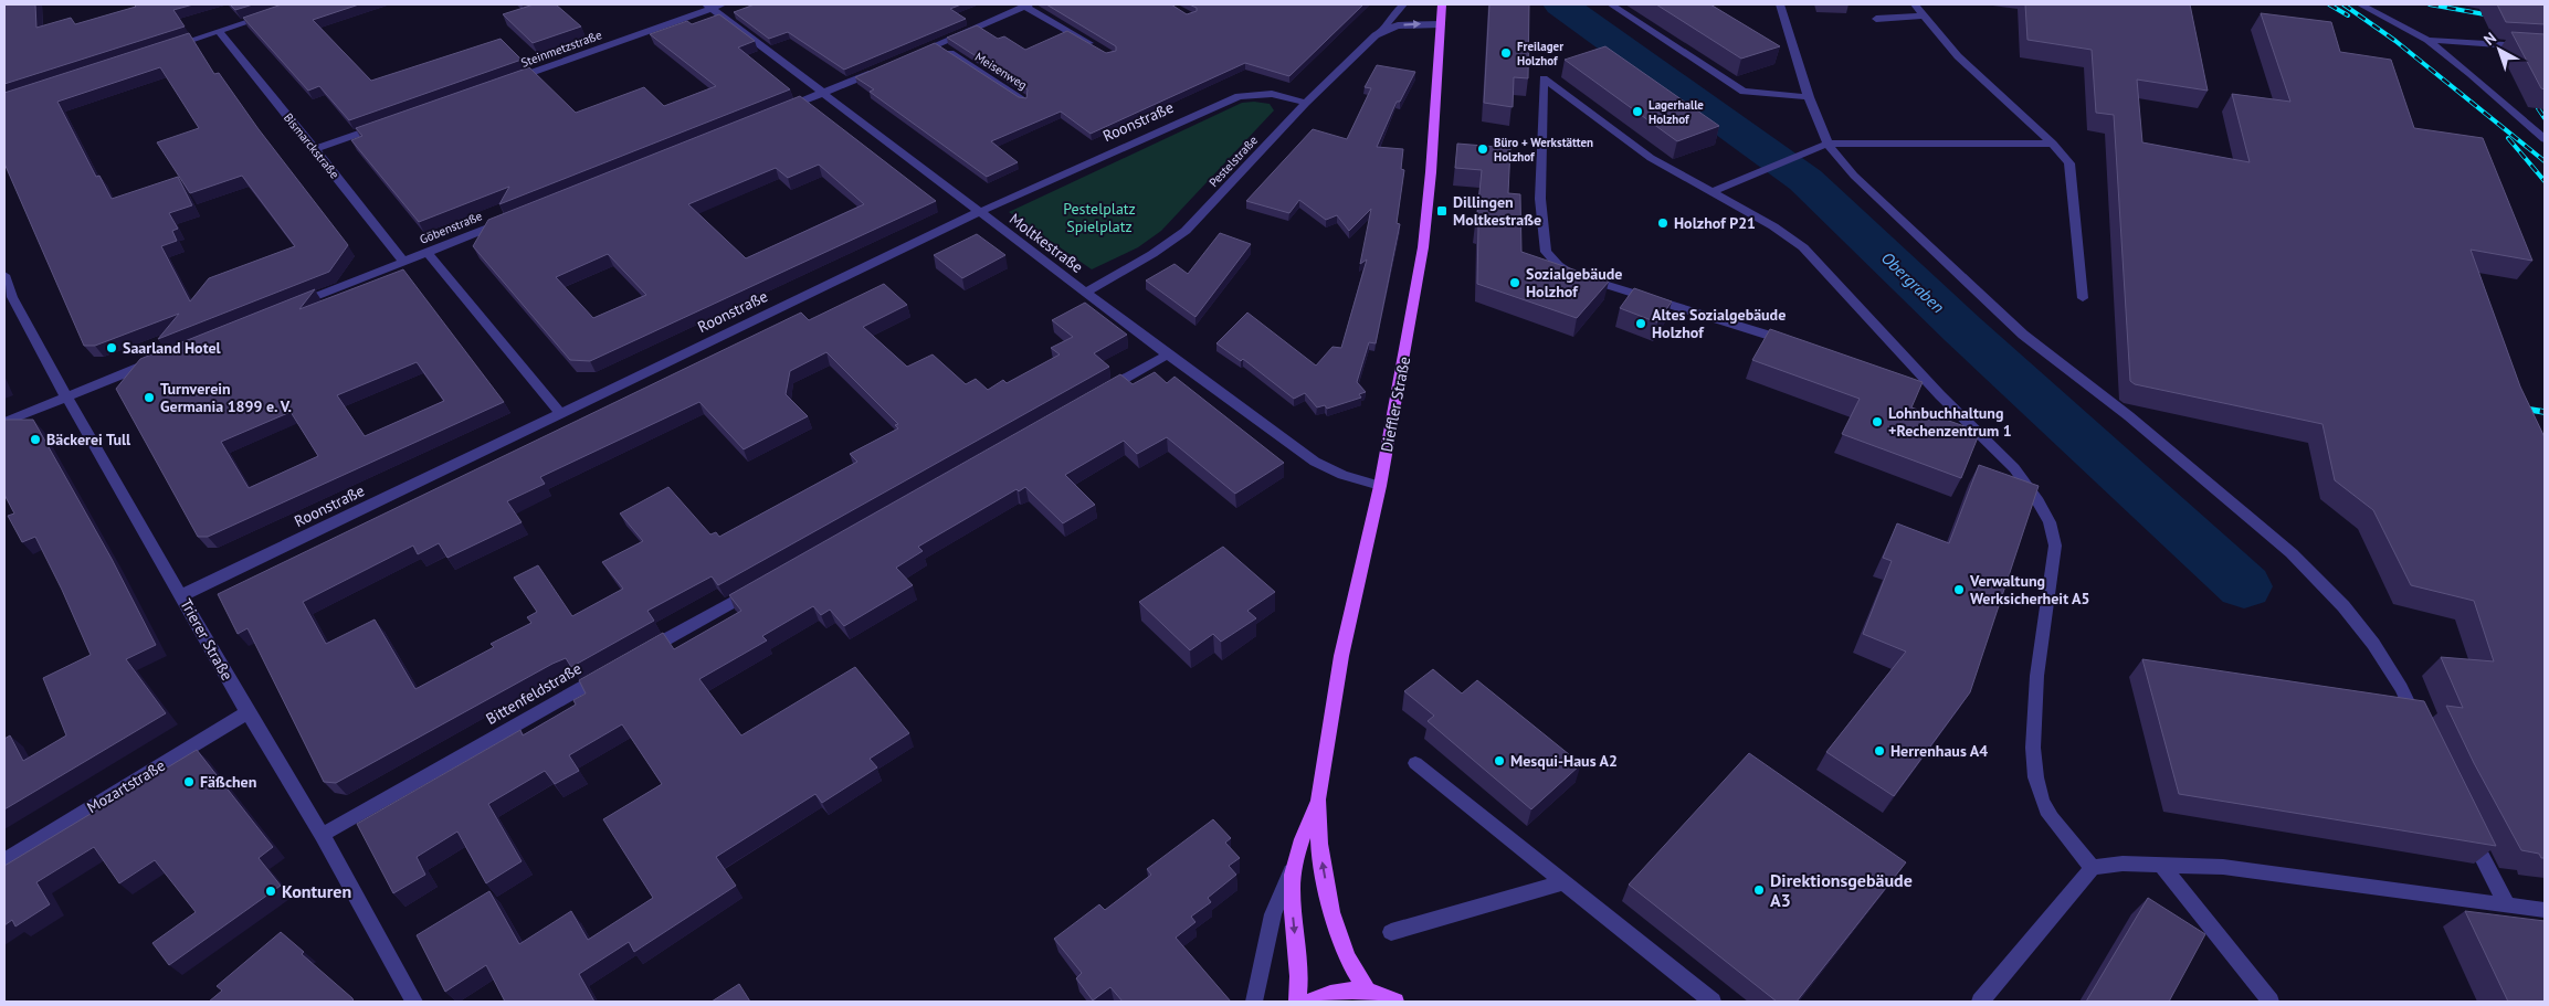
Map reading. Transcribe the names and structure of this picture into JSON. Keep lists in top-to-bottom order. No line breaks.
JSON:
{"streets":{"main road":["Dieffler Straße"],"street":["Steinmetzstraße","Meisenweg","Roonstraße","Bismarckstraße","Pestelstraße","Göbenstraße","Moltkestraße","Trierer Straße","Bittenfeldstraße","Mozartstraße"]},"crossings":[["Steinmetzstraße","Moltkestraße"],["Roonstraße","Pestelstraße"],["Roonstraße","Moltkestraße"],["Roonstraße","Trierer Straße"],["Bismarckstraße","Göbenstraße"],["Pestelstraße","Moltkestraße"],["Moltkestraße","Dieffler Straße"],["Trierer Straße","Bittenfeldstraße"],["Trierer Straße","Mozartstraße"]],"water":["Obergraben"],"parks":["Pestelplatz Spielplatz"],"places":{"other":["Freilager Holzhof","Lagerhalle Holzhof","Büro + Werkstätten Holzhof","Holzhof P21","Sozialgebäude Holzhof","Altes Sozialgebäude Holzhof","Saarland Hotel","Turnverein Germania 1899 e. V.","Lohnbuchhaltung +Rechenzentrum 1","Bäckerei Tull","Verwaltung Werksicherheit A5","Herrenhaus A4","Mesqui-Haus A2","Fäßchen","Direktionsgebäude A3","Konturen"],"transit":["Dillingen Moltkestraße"]},"north":"top left"}
